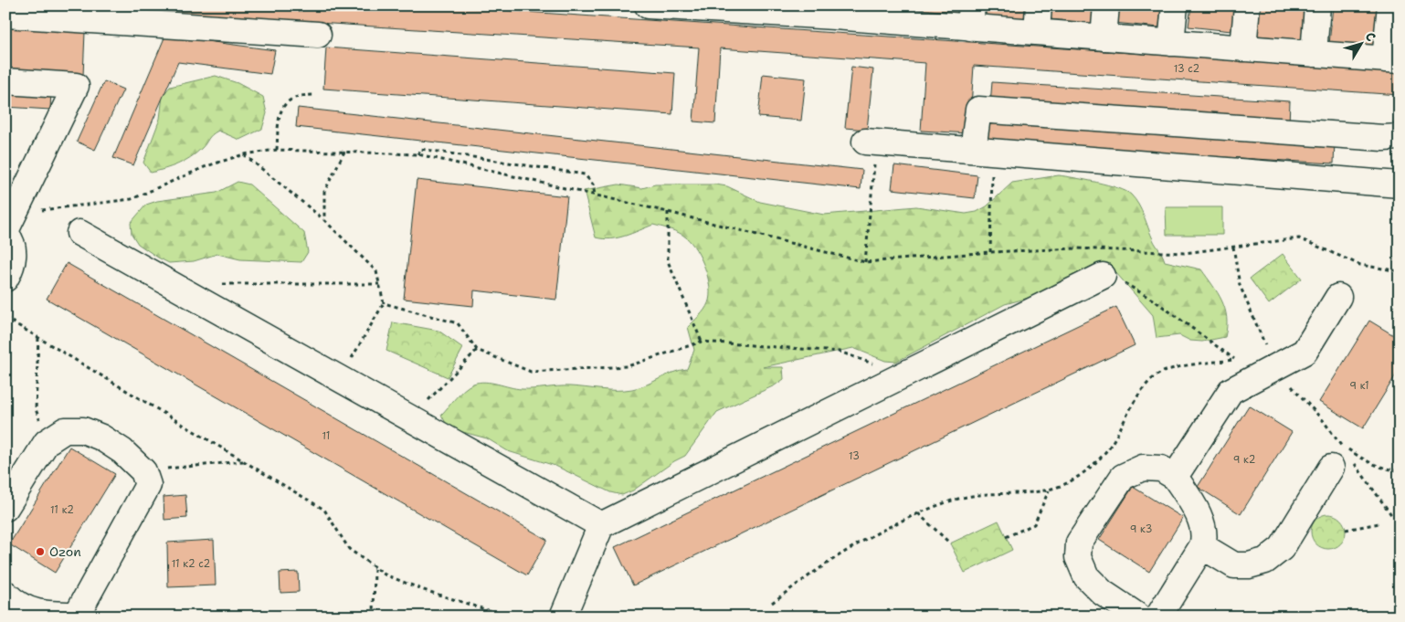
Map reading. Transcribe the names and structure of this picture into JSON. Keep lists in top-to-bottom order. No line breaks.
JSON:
{"places":["Ozon"],"house_numbers":["13 с2","9 к1","11","13","9 к2","11 к2","9 к3","11 к2 с2"],"north":"top right"}
